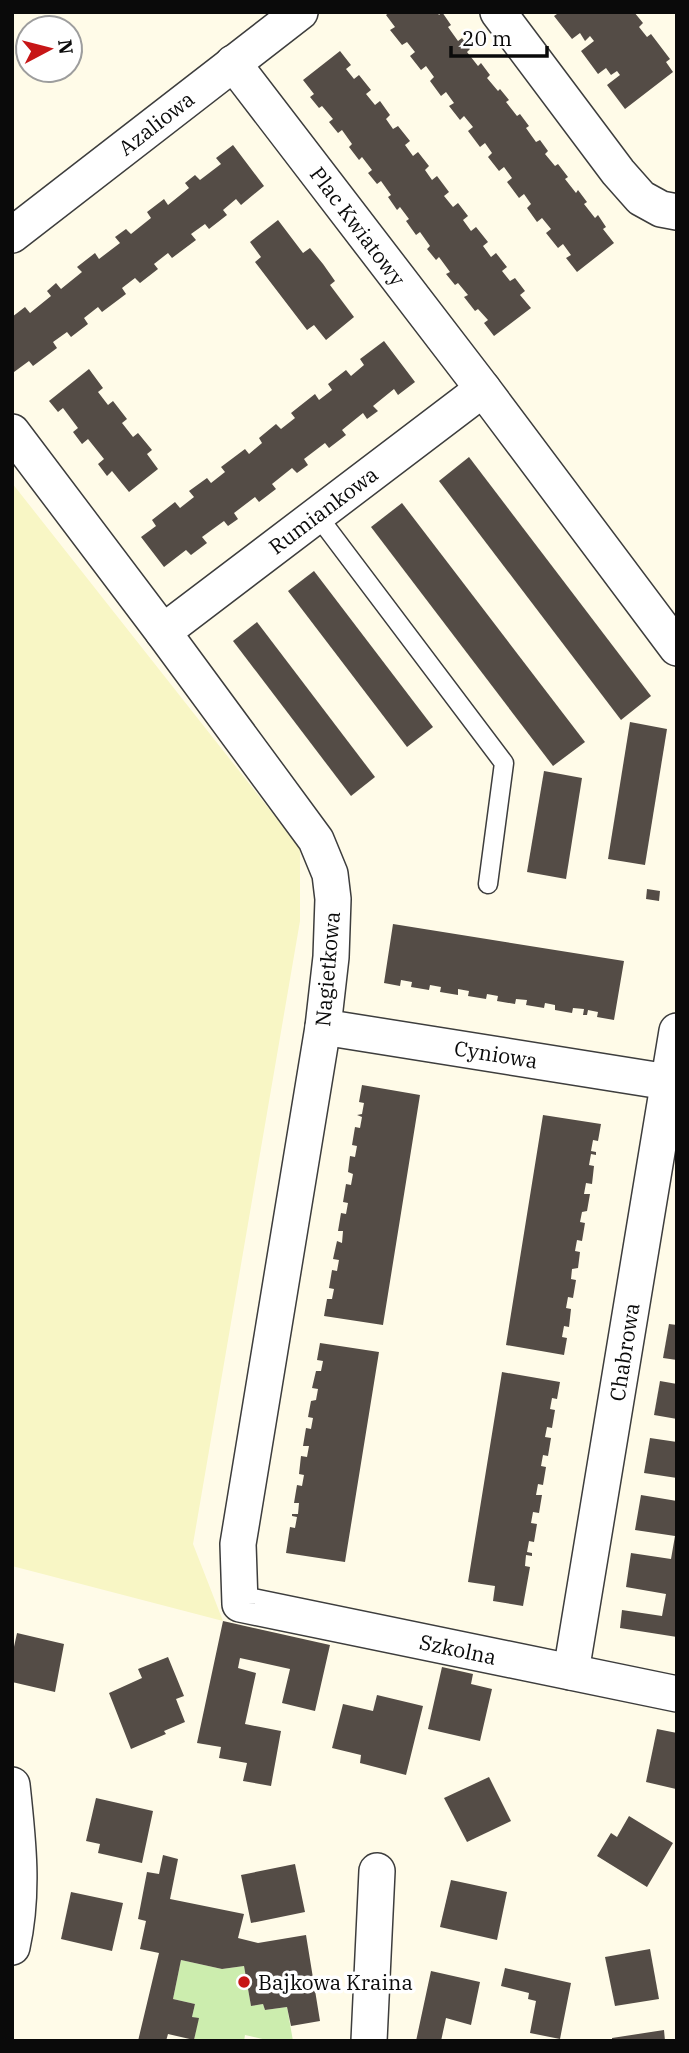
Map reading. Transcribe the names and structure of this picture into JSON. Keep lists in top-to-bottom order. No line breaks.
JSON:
{"streets":{"street":["Azaliowa","Plac Kwiatowy","Rumiankowa","Nagietkowa","Cyniowa","Chabrowa","Szkolna"]},"crossings":[["Azaliowa","Plac Kwiatowy"],["Plac Kwiatowy","Rumiankowa"],["Rumiankowa","Nagietkowa"],["Nagietkowa","Cyniowa"],["Nagietkowa","Szkolna"],["Cyniowa","Chabrowa"],["Chabrowa","Szkolna"]],"places":["Bajkowa Kraina"],"scale_bar":"20 m","north":"right"}
